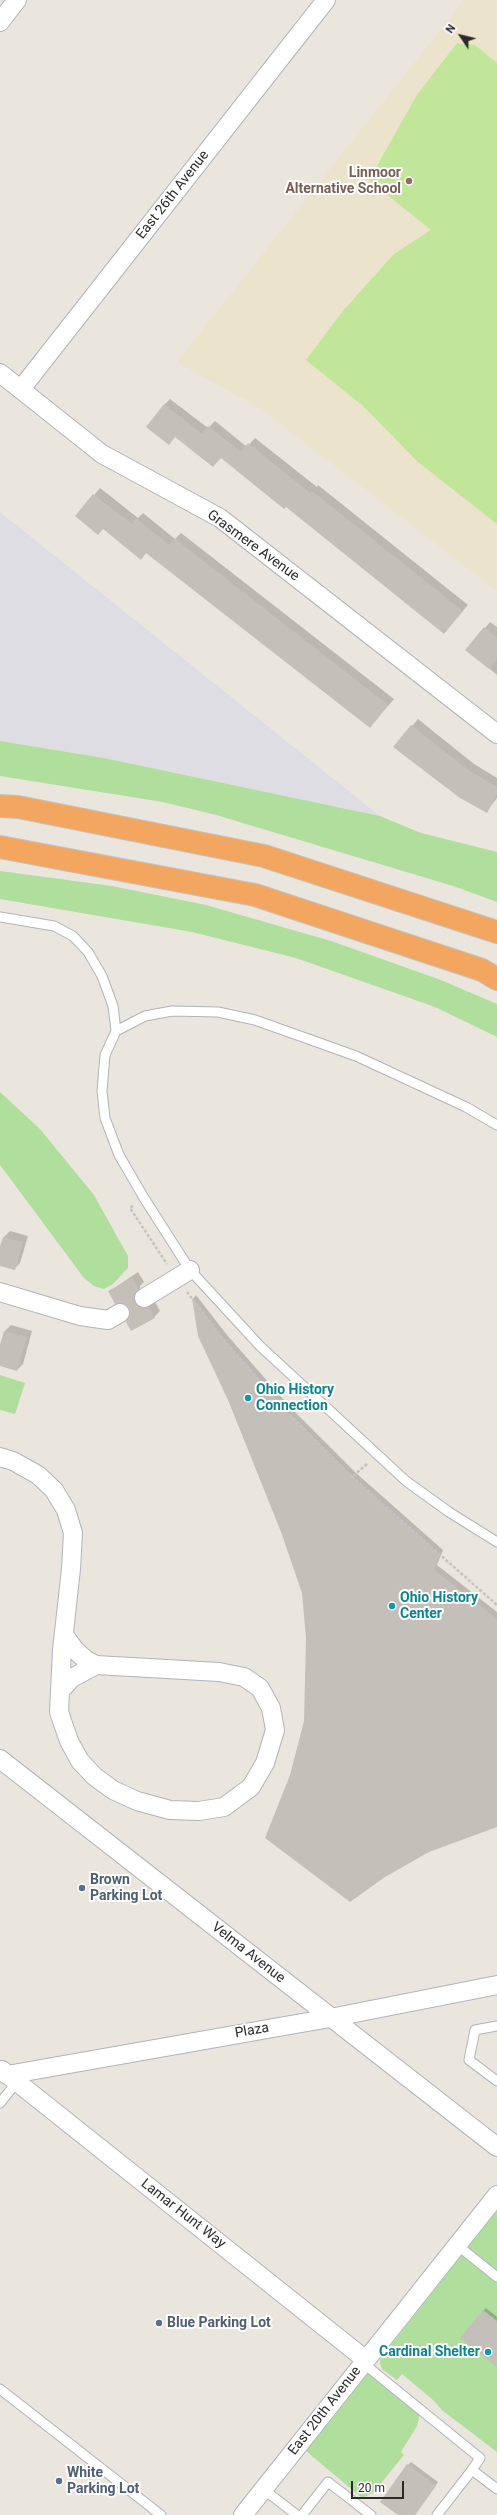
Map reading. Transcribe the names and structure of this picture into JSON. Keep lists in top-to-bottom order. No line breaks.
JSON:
{"streets":{"street":["East 26th Avenue","Grasmere Avenue","Velma Avenue","Plaza","Lamar Hunt Way","East 20th Avenue"]},"crossings":[["East 26th Avenue","Grasmere Avenue"],["Velma Avenue","Plaza"],["Plaza","Lamar Hunt Way"],["Lamar Hunt Way","East 20th Avenue"]],"places":["Linmoor Alternative School","Ohio History Connection","Ohio History Center","Brown Parking Lot","Blue Parking Lot","Cardinal Shelter","White Parking Lot"],"scale_bar":"20 m","north":"top left"}
